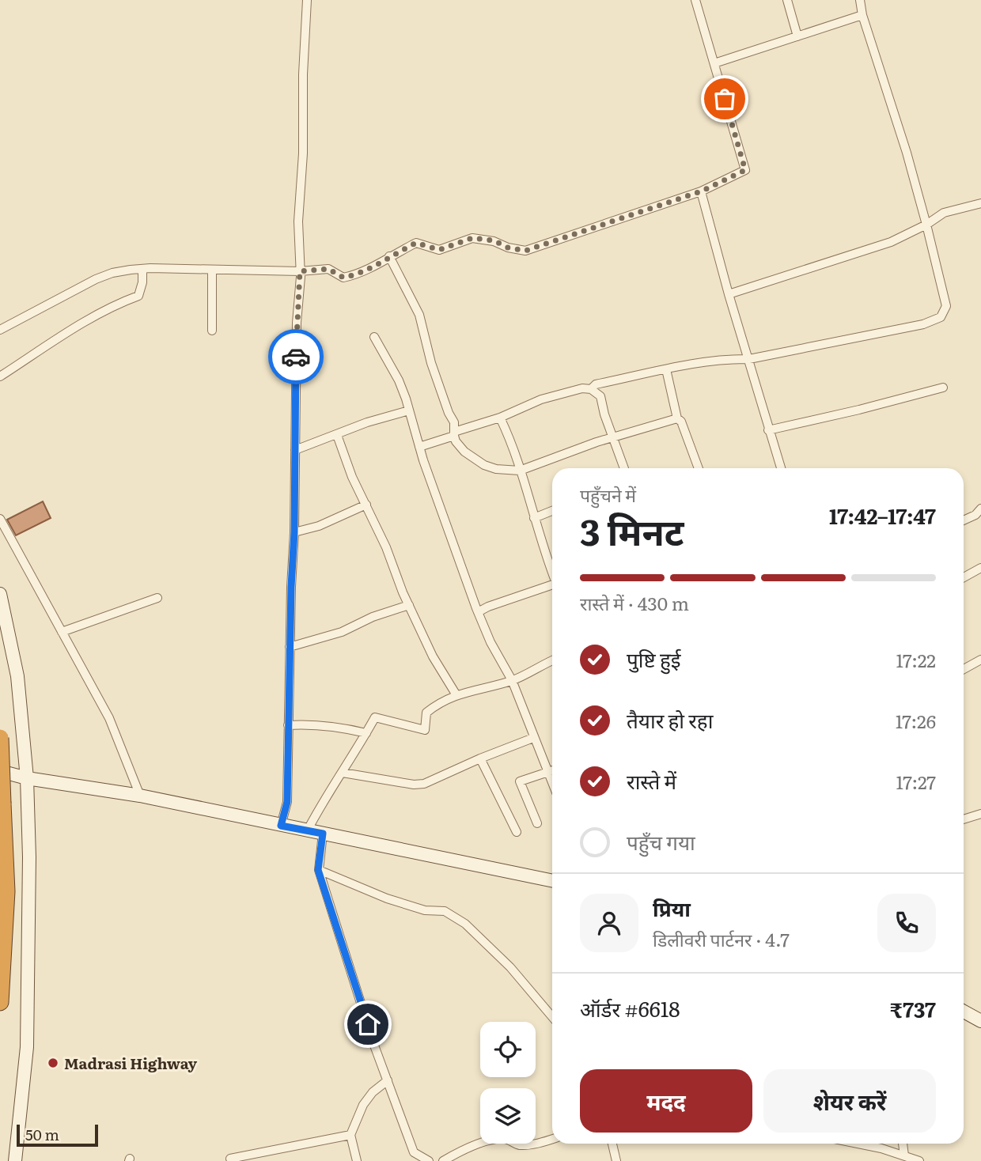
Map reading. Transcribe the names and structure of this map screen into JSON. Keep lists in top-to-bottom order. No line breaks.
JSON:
{"places":["Madrasi Highway"],"scale_bar":"50 m","page":{"heading":["3 मिनट","पहुँचने में","17:42–17:47"],"panel":["प्रिया","डिलीवरी पार्टनर · 4.7","ऑर्डर #6618","₹737"],"bar":"रास्ते में · 430 m","list":[["पुष्टि हुई","17:22"],["तैयार हो रहा","17:26"],["रास्ते में","17:27"],"पहुँच गया"],"buttons":["मदद","शेयर करें"],"scale":"50 m"}}
